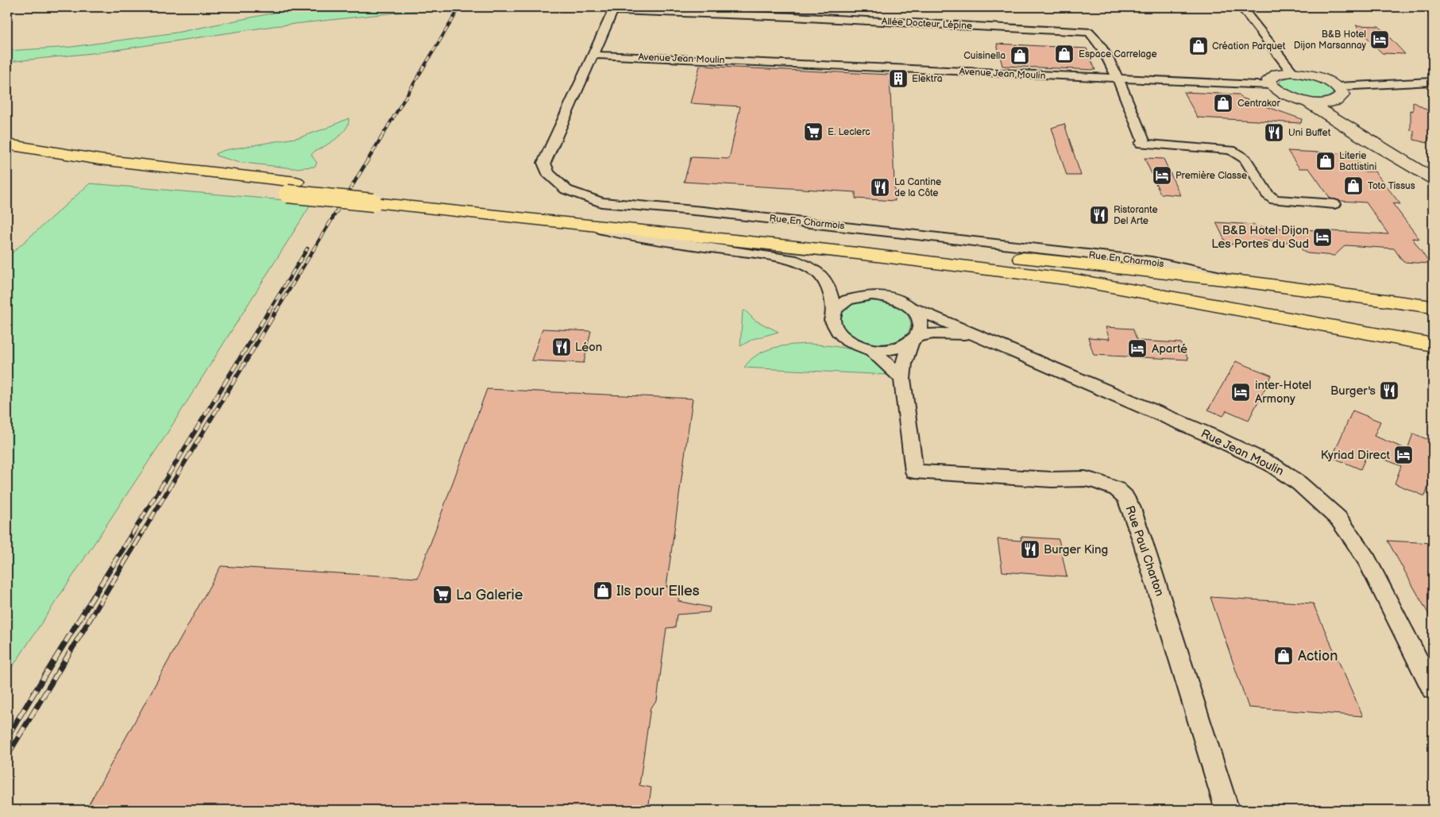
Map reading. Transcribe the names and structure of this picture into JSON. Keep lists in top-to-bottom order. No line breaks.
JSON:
{"streets":{"street":["Allée Docteur Lépine","Avenue Jean Moulin","Rue En Charmois","Rue Jean Moulin","Rue Paul Charton"]},"crossings":[["Allée Docteur Lépine","Avenue Jean Moulin"],["Allée Docteur Lépine","Rue En Charmois"],["Avenue Jean Moulin","Rue En Charmois"],["Rue Jean Moulin","Rue Paul Charton"]],"places":{"hotel":["B&B Hotel Dijon Marsannay","Première Classe","B&B Hotel Dijon Les Portes du Sud","Aparté","inter-Hotel Armony","Kyriad Direct"],"shop":["Création Parquet","Espace Carrelage","Cuisinella","Centrakor","Literie Battistini","Toto Tissus","Ils pour Elles","Action"],"building":["Elektra"],"supermarket":["E. Leclerc","La Galerie"],"restaurant":["Uni Buffet","La Cantine de la Côte","Ristorante Del Arte","Léon","Burger's","Burger King"]}}
